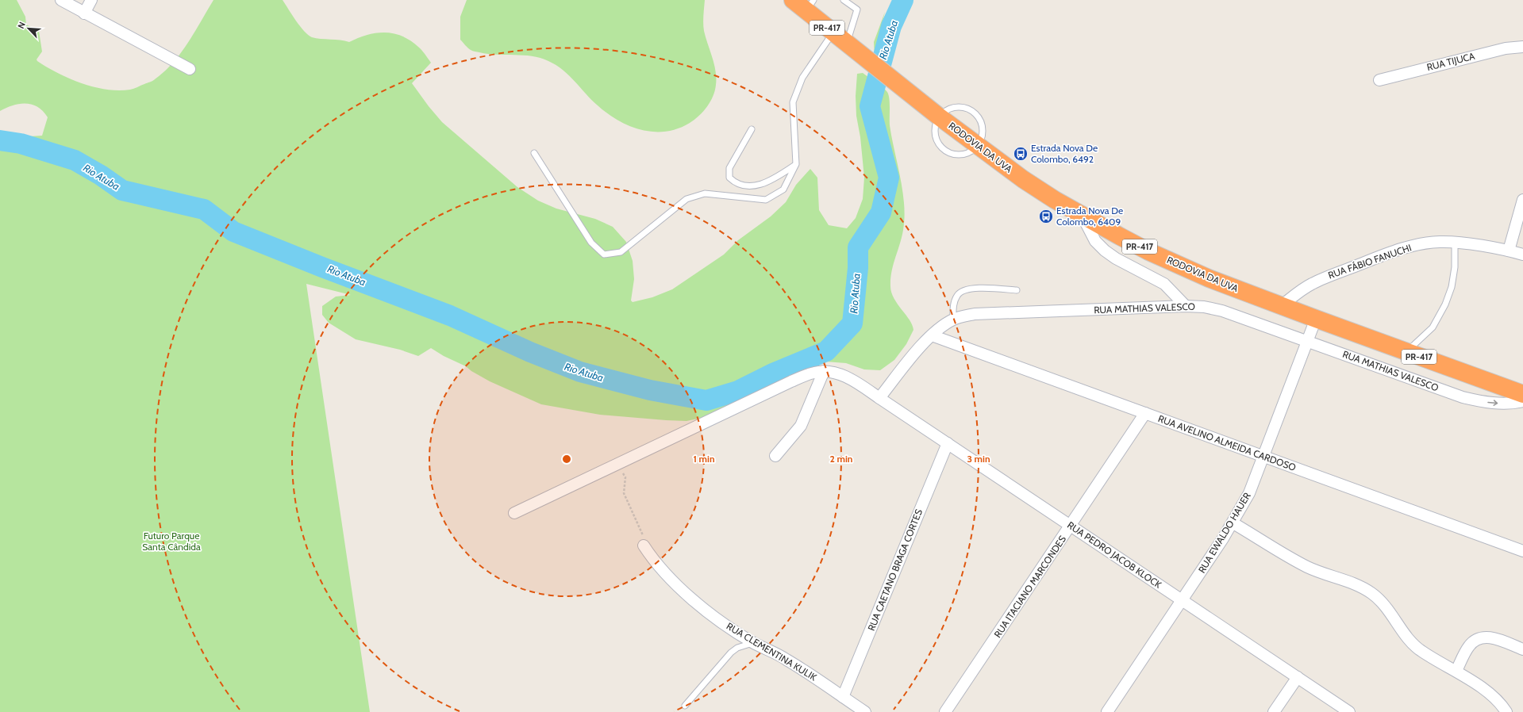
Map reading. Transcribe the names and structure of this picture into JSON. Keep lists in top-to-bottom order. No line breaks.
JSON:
{"streets":{"highway":["PR-417","RODOVIA DA UVA"],"street":["RUA TIJUCA","RUA FÁBIO FANUCHI","RUA MATHIAS VALESCO","RUA AVELINO ALMEIDA CARDOSO","RUA EWALDO HAUER","RUA PEDRO JACOB KLOCK","RUA CAETANO BRAGA CORTES","RUA ITACIANO MARCONDES","RUA CLEMENTINA KULIK"]},"crossings":[["RODOVIA DA UVA","RUA FÁBIO FANUCHI"],["RODOVIA DA UVA","RUA EWALDO HAUER"],["RUA MATHIAS VALESCO","RUA AVELINO ALMEIDA CARDOSO"],["RUA MATHIAS VALESCO","RUA EWALDO HAUER"],["RUA MATHIAS VALESCO","RUA PEDRO JACOB KLOCK"],["RUA AVELINO ALMEIDA CARDOSO","RUA EWALDO HAUER"],["RUA AVELINO ALMEIDA CARDOSO","RUA ITACIANO MARCONDES"],["RUA EWALDO HAUER","RUA PEDRO JACOB KLOCK"],["RUA PEDRO JACOB KLOCK","RUA CAETANO BRAGA CORTES"],["RUA PEDRO JACOB KLOCK","RUA ITACIANO MARCONDES"],["RUA CAETANO BRAGA CORTES","RUA CLEMENTINA KULIK"]],"water":["Rio Atuba"],"parks":["Futuro Parque Santa Cândida"],"places":{"bus stop":["Estrada Nova De Colombo, 6492","Estrada Nova De Colombo, 6409"]},"north":"top left","rings":["1 min","2 min","3 min"]}
